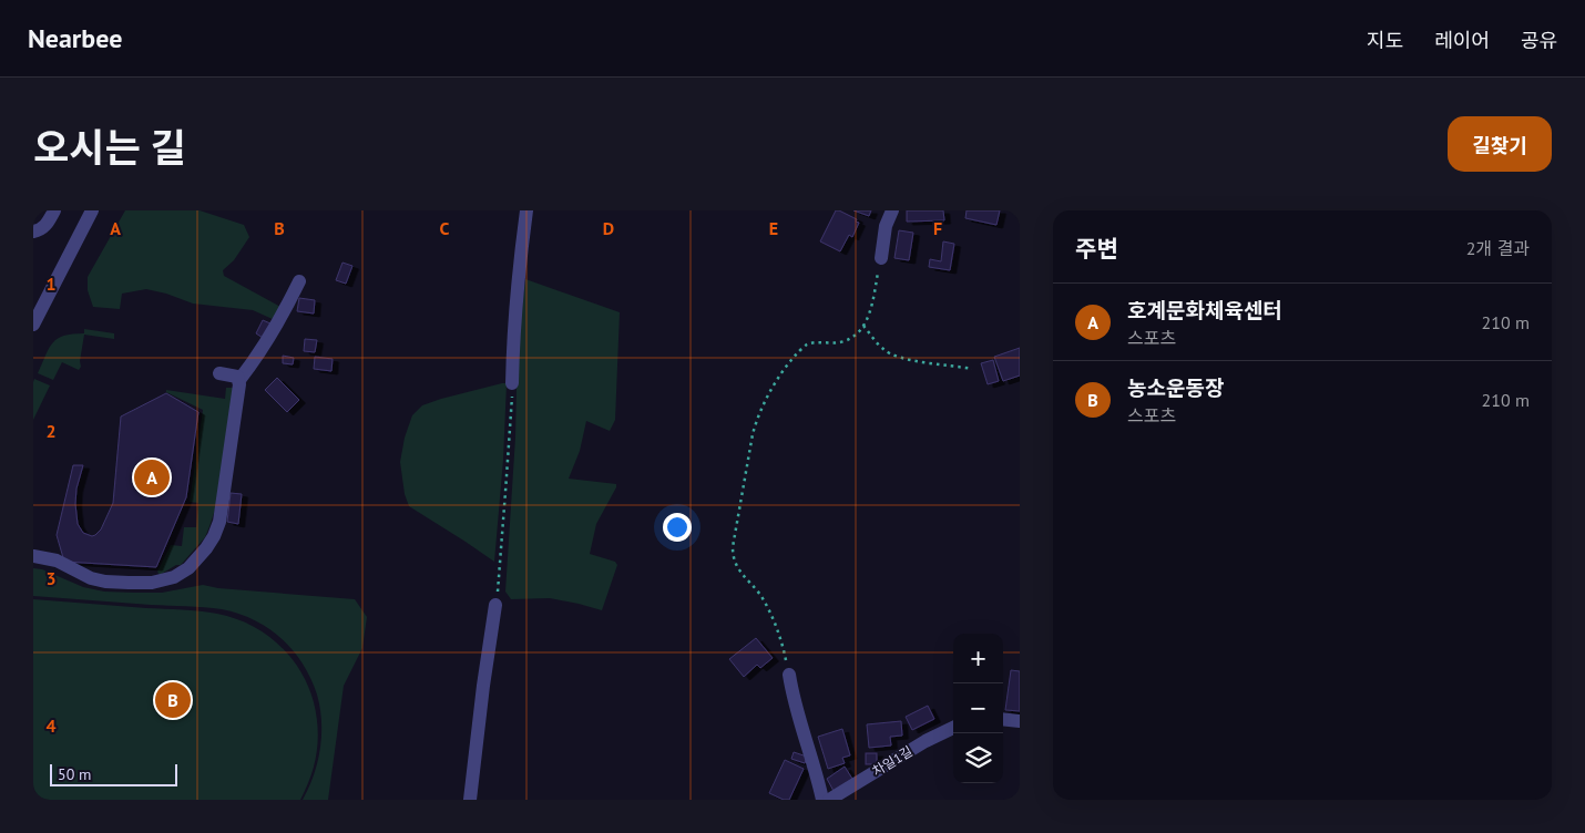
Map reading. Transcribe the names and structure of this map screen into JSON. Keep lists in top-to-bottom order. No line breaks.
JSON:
{"streets":{"street":["차일1길"]},"scale_bar":"50 m","page":{"header":"Nearbee","nav":["지도","레이어","공유"],"title":"오시는 길","buttons":"길찾기","heading":["주변","2개 결과"],"list":[{"mark":"A","name":"호계문화체육센터","note":"스포츠","value":"210 m"},{"mark":"B","name":"농소운동장","note":"스포츠","value":"210 m"}],"pins":["A","B"],"map_buttons":["+","−"],"scale":"50 m"},"grid":{"columns":["A","B","C","D","E","F"],"rows":["1","2","3","4"]}}
